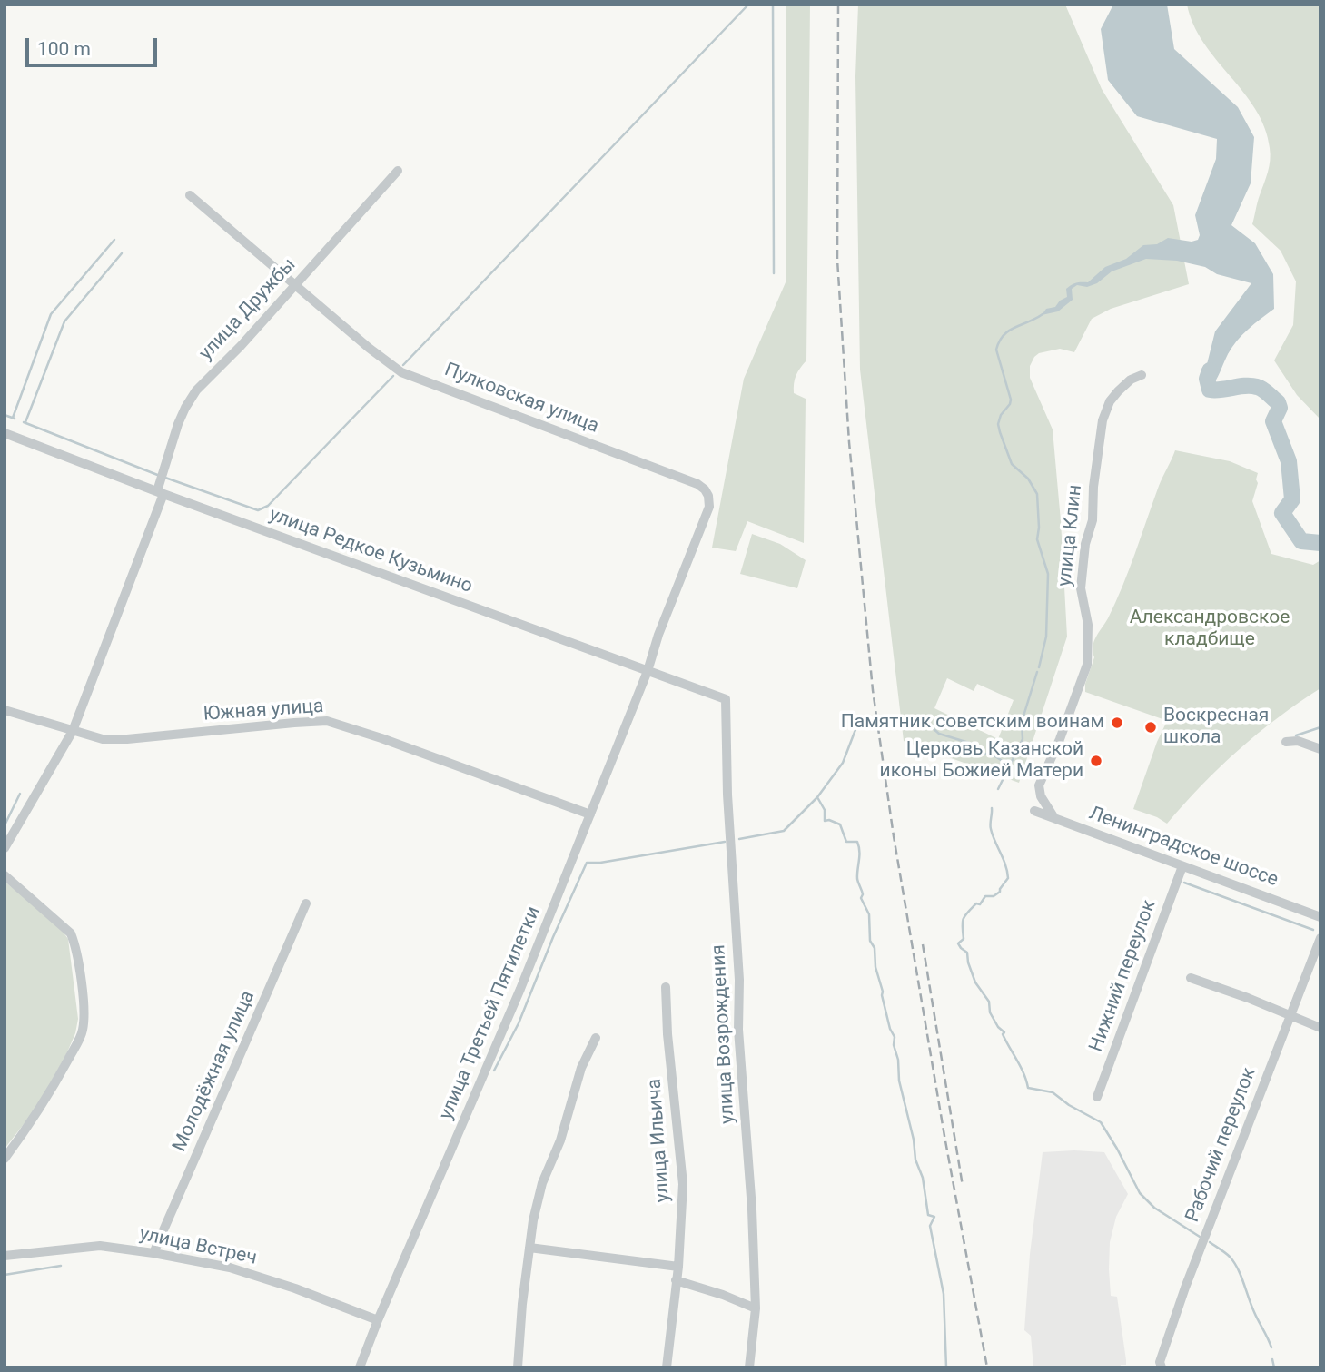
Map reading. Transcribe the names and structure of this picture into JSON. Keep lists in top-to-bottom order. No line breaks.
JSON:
{"streets":{"street":["улица Дружбы","Пулковская улица","улица Клин","улица Редкое Кузьмино","Южная улица","Ленинградское шоссе","Нижний переулок","улица Третьей Пятилетки","улица Возрождения","Молодёжная улица","улица Ильича","Рабочий переулок","улица Встреч"]},"crossings":[["улица Дружбы","Пулковская улица"],["улица Дружбы","улица Редкое Кузьмино"],["улица Дружбы","Южная улица"],["Пулковская улица","улица Редкое Кузьмино"],["Пулковская улица","улица Третьей Пятилетки"],["улица Клин","Ленинградское шоссе"],["улица Редкое Кузьмино","улица Третьей Пятилетки"],["улица Редкое Кузьмино","улица Возрождения"],["Южная улица","улица Третьей Пятилетки"],["Ленинградское шоссе","Нижний переулок"],["улица Третьей Пятилетки","улица Встреч"],["Молодёжная улица","улица Встреч"]],"parks":["Александровское кладбище"],"places":["Памятник советским воинам","Воскресная школа","Церковь Казанской иконы Божией Матери"],"scale_bar":"100 m"}
